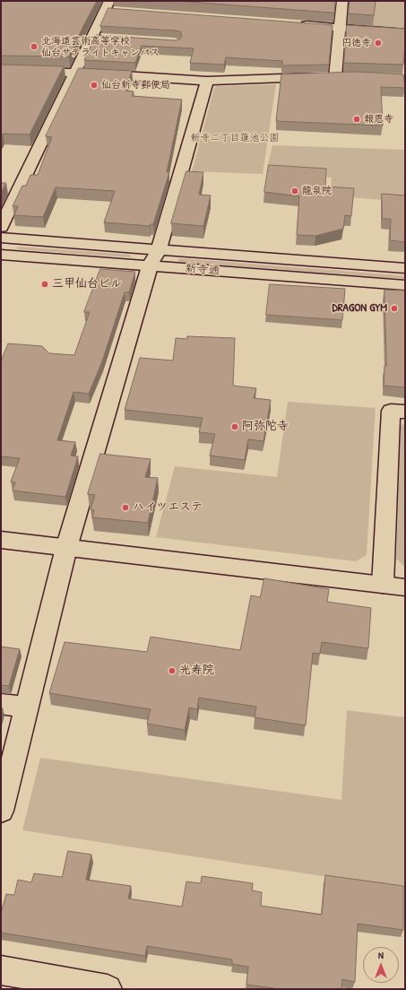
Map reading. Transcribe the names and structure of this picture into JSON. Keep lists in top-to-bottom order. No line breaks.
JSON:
{"streets":{"street":["新寺通"]},"parks":["新寺二丁目蓮池公園"],"places":["円徳寺","北海道芸術高等学校 仙台サテライトキャンパス","仙台新寺郵便局","報恩寺","龍泉院","三甲仙台ビル","DRAGON GYM","阿弥陀寺","ハイツエステ","光寿院"],"north":"top"}
